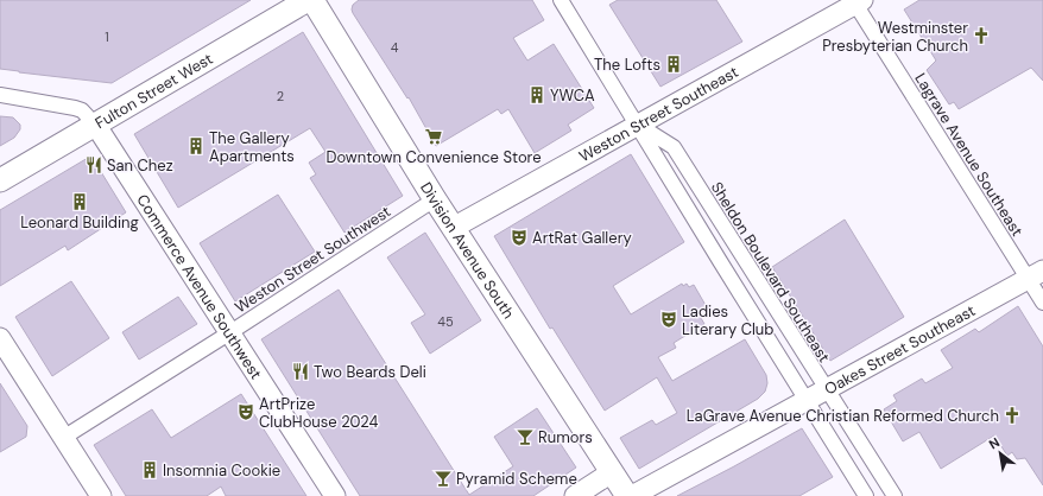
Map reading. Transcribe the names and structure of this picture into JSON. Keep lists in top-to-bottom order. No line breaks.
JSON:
{"streets":{"main road":["Fulton Street West","Division Avenue South"],"street":["Weston Street Southeast","Lagrave Avenue Southeast","Weston Street Southwest","Sheldon Boulevard Southeast","Commerce Avenue Southwest","Oakes Street Southeast"]},"crossings":[["Fulton Street West","Commerce Avenue Southwest"],["Weston Street Southeast","Lagrave Avenue Southeast"],["Weston Street Southeast","Division Avenue South"],["Weston Street Southeast","Sheldon Boulevard Southeast"],["Lagrave Avenue Southeast","Oakes Street Southeast"],["Division Avenue South","Weston Street Southwest"],["Weston Street Southwest","Commerce Avenue Southwest"],["Sheldon Boulevard Southeast","Oakes Street Southeast"]],"places":{"church":["Westminster Presbyterian Church","LaGrave Avenue Christian Reformed Church"],"building":["The Lofts","YWCA","The Gallery Apartments","Leonard Building","Insomnia Cookie"],"supermarket":["Downtown Convenience Store"],"restaurant":["San Chez","Two Beards Deli"],"theatre":["ArtRat Gallery","Ladies Literary Club","ArtPrize ClubHouse 2024"],"bar":["Rumors","Pyramid Scheme"]},"house_numbers":["1","4","2","45"],"north":"top left"}
